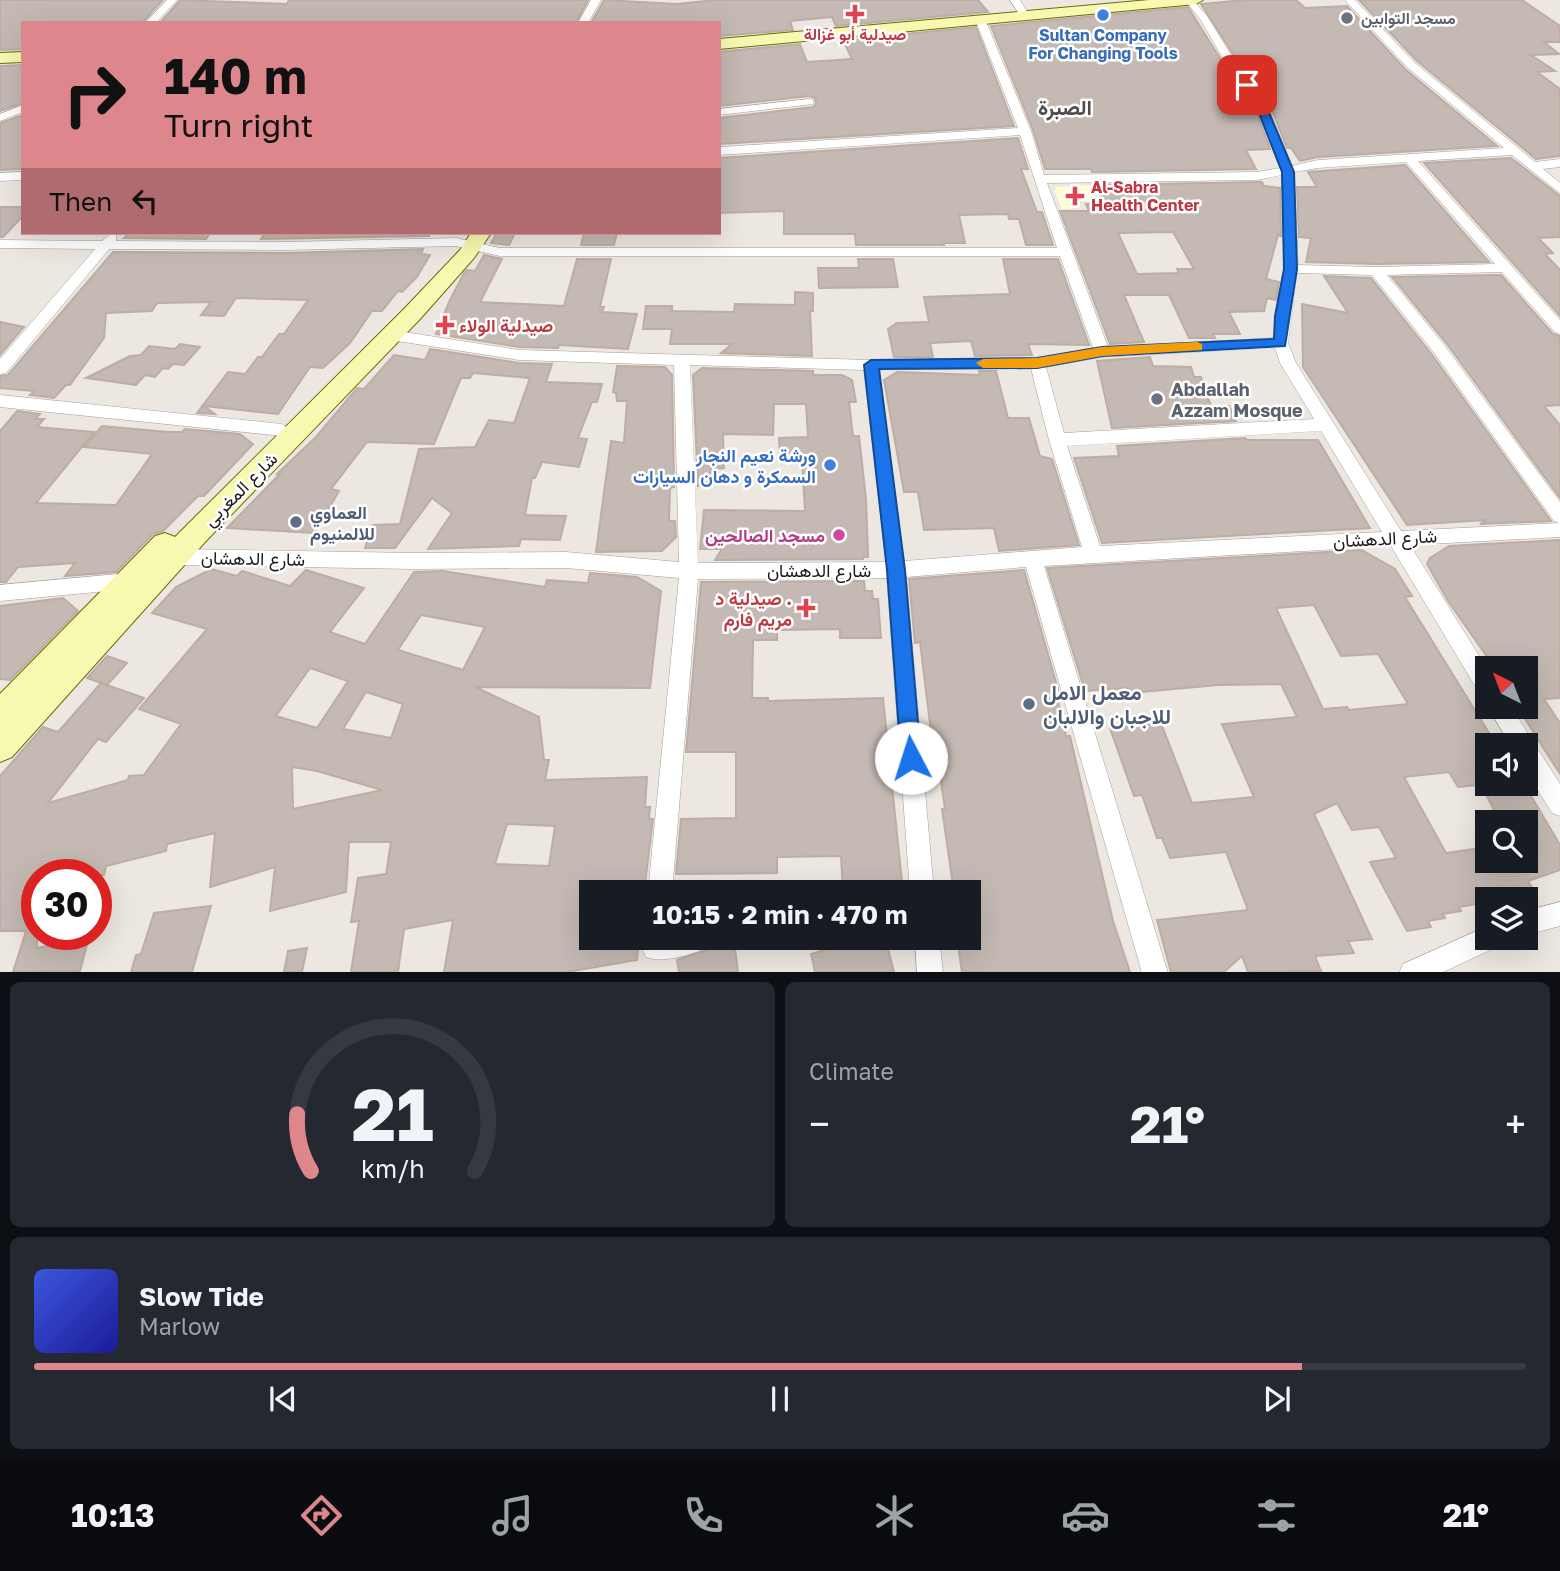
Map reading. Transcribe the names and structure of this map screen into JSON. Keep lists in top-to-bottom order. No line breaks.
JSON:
{"streets":{"main road":["شارع المغربي"],"street":["شارع الدهشان"]},"crossings":[["شارع المغربي","شارع الدهشان"]],"districts":["الصبرة"],"places":{"health":["صيدلية أبو غزالة","Al-Sabra Health Center","صيدلية الولاء","صيدلية د . مريم فارم"],"other":["Sultan Company For Changing Tools","مسجد التوابين","Abdallah Azzam Mosque","ورشة نعيم النجار السمكرة و دهان السيارات","العماوي للالمنيوم","مسجد الصالحين","معمل الامل للاجبان والالبان"]},"north":"top left","page":{"turn":["140 m","Turn right"],"then":"Then","limit":"30","trip":"10:15 · 2 min · 470 m","tile":"Climate","heat":["−","21°","+"],"song":["Slow Tide","Marlow"],"tabs":["10:13","21°"],"gauge":["21","km/h"]}}
